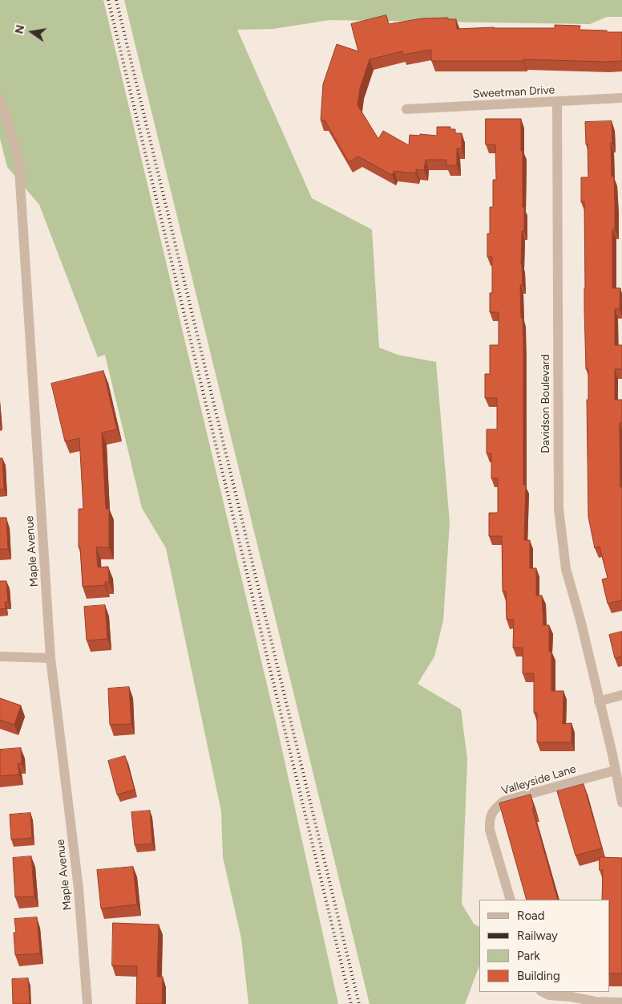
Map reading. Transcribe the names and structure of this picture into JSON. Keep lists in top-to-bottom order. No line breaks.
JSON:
{"streets":{"street":["Sweetman Drive","Davidson Boulevard","Maple Avenue","Valleyside Lane"]},"crossings":[["Sweetman Drive","Davidson Boulevard"],["Davidson Boulevard","Valleyside Lane"]],"legend":["Road","Railway","Park","Building"],"north":"left"}
